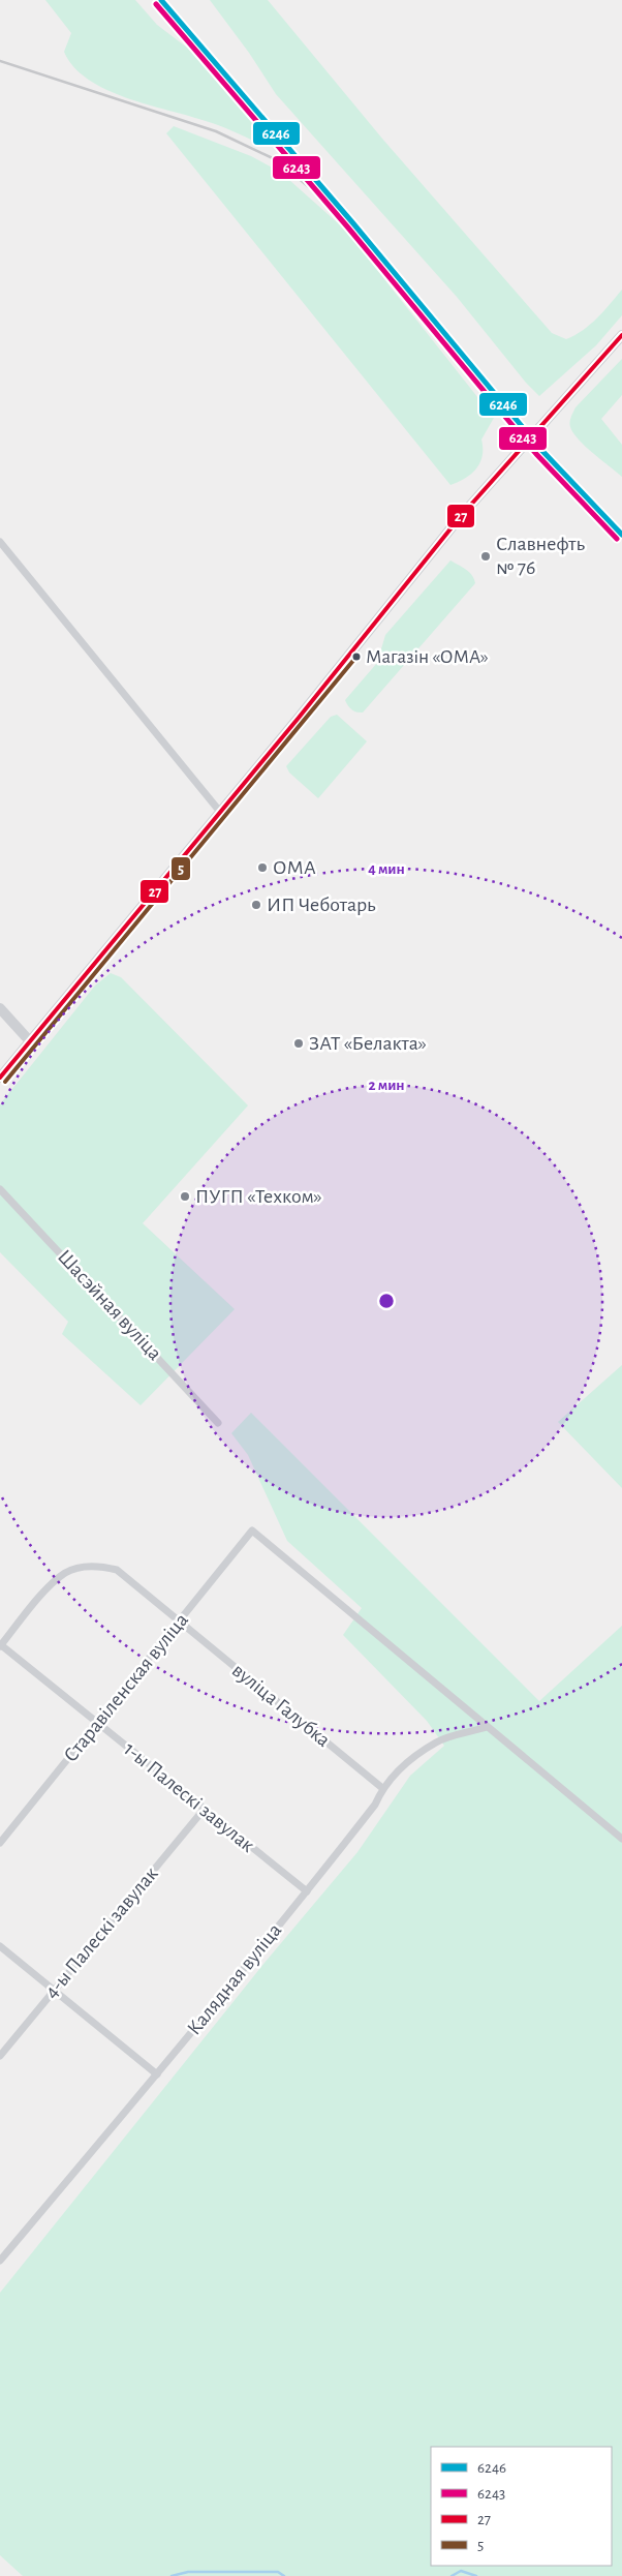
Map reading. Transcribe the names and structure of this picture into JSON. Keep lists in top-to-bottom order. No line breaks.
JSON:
{"streets":{"street":["Шасэйная вуліца","Старавіленская вуліца","вуліца Галубка","1-ы Палескі завулак","4-ы Палескі завулак","Калядная вуліца"]},"crossings":[["Старавіленская вуліца","вуліца Галубка"],["Старавіленская вуліца","1-ы Палескі завулак"],["Старавіленская вуліца","Калядная вуліца"],["вуліца Галубка","1-ы Палескі завулак"],["вуліца Галубка","Калядная вуліца"],["1-ы Палескі завулак","4-ы Палескі завулак"],["1-ы Палескі завулак","Калядная вуліца"]],"places":["Славнефть № 76","Магазін «ОМА»","ОМА","ИП Чеботарь","ЗАТ «Белакта»","ПУГП «Техком»"],"lines":["transit line 6246","transit line 6243","transit line 27","transit line 5"],"legend":["6246","6243","27","5"],"rings":["4 мин","2 мин"]}
